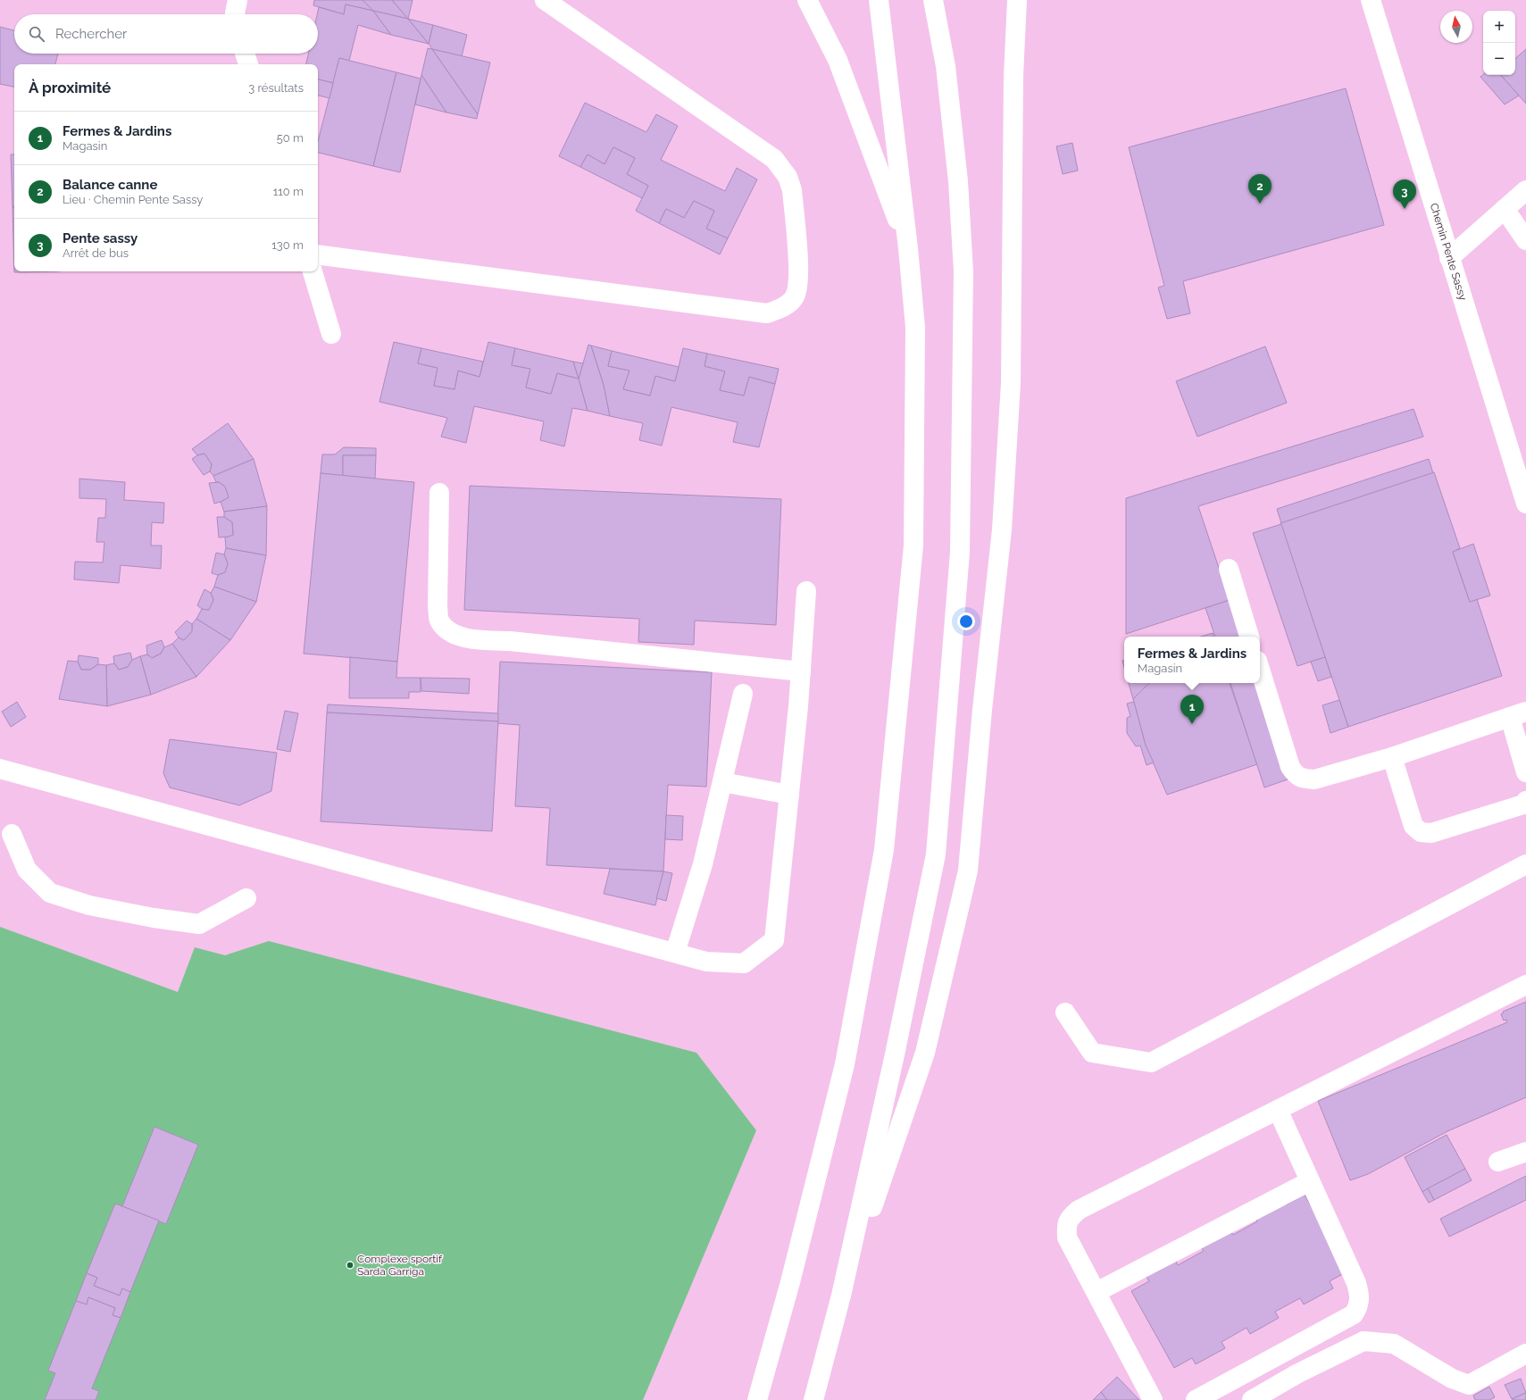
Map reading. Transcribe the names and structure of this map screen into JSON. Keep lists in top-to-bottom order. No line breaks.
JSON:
{"streets":{"main road":["Chemin Pente Sassy"]},"places":["Complexe sportif Sarda Garriga"],"north":"top","page":{"map_buttons":["+","−"],"search":"Rechercher","heading":["À proximité","3 résultats"],"list":[{"mark":"1","name":"Fermes & Jardins","note":"Magasin","value":"50 m"},{"mark":"2","name":"Balance canne","note":"Lieu · Chemin Pente Sassy","value":"110 m"},{"mark":"3","name":"Pente sassy","note":"Arrêt de bus","value":"130 m"}],"pins":["2","3","1"],"popup":["Fermes & Jardins","Magasin"]}}
